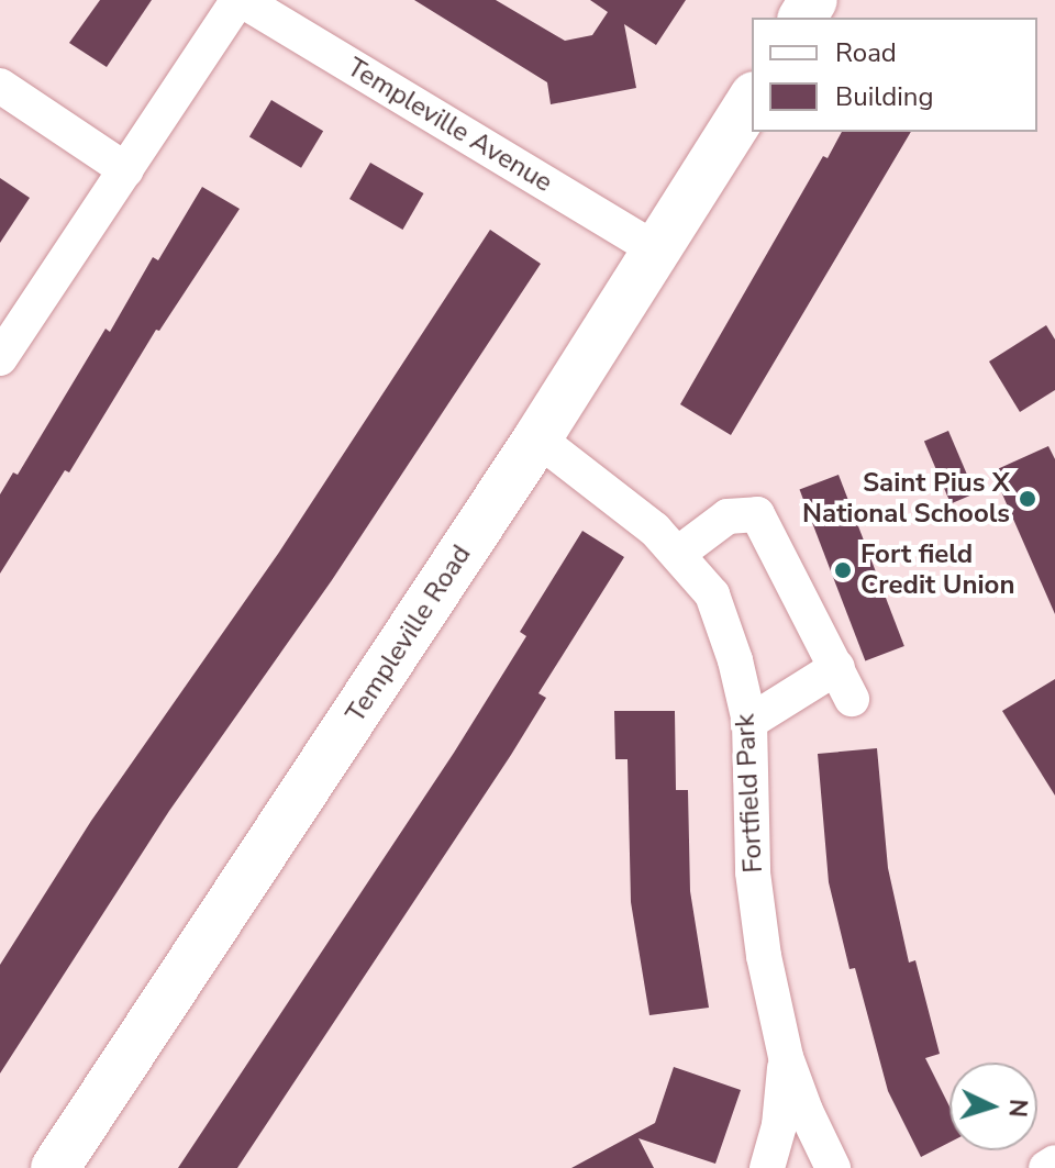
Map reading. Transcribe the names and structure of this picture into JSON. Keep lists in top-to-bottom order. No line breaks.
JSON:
{"streets":{"main road":["Templeville Road"],"street":["Templeville Avenue","Fortfield Park"]},"crossings":[["Templeville Avenue","Templeville Road"],["Templeville Road","Fortfield Park"]],"places":["Saint Pius X National Schools","Fort field Credit Union"],"legend":["Road","Building"],"north":"right"}
